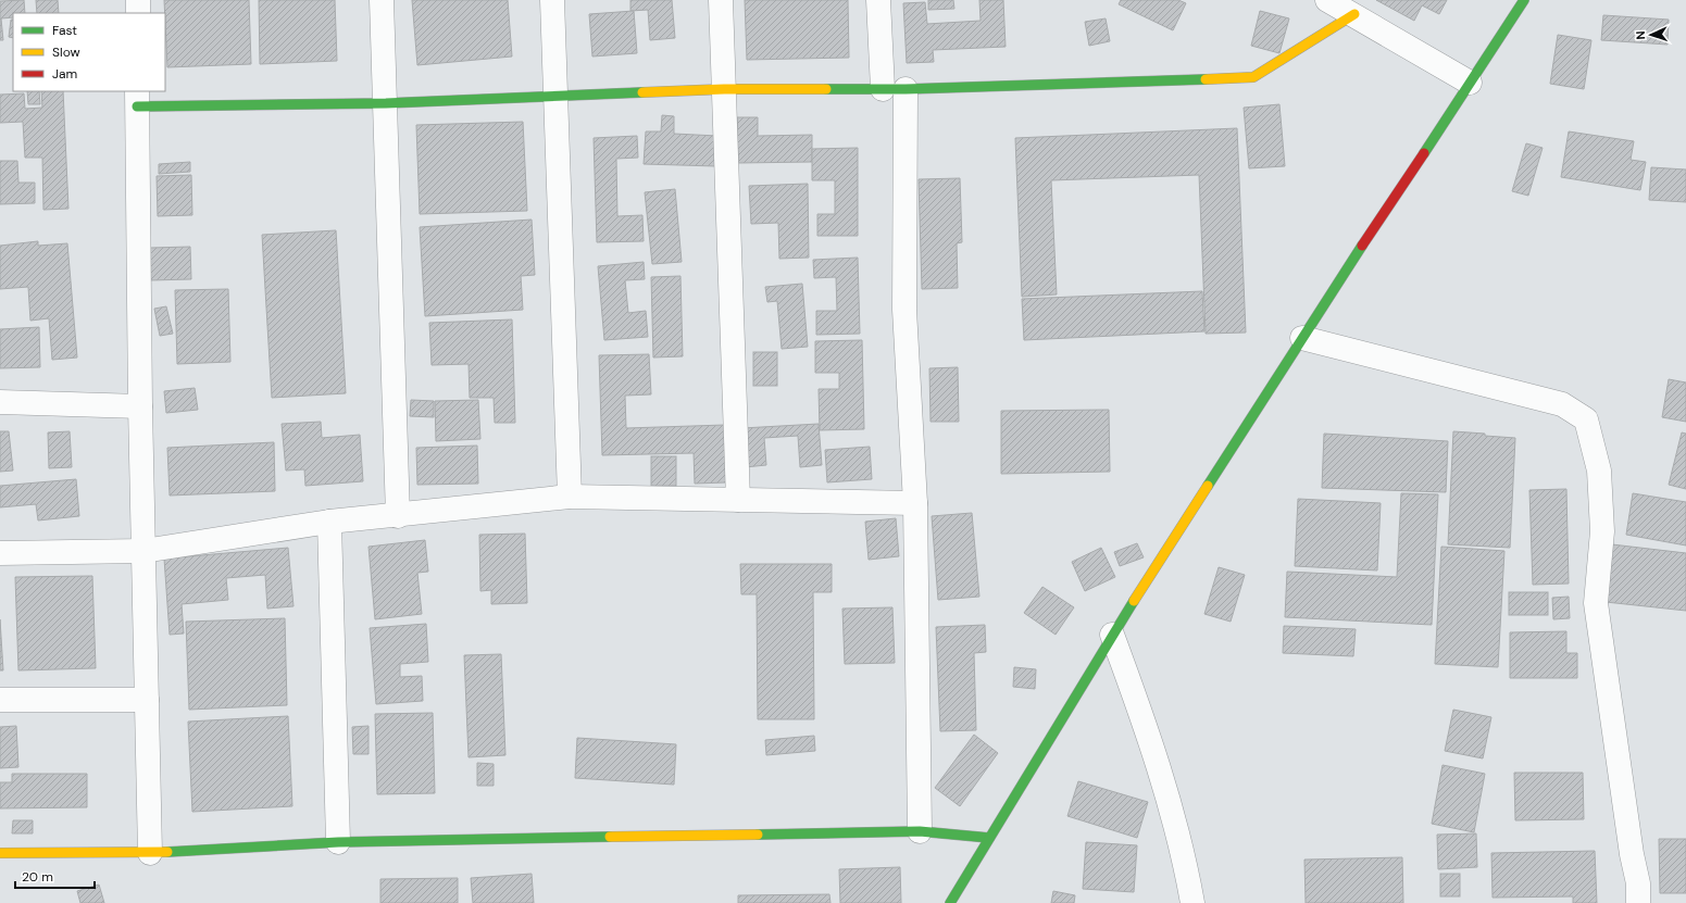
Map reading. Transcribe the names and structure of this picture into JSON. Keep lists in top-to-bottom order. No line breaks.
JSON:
{"legend":["Fast","Slow","Jam"],"scale_bar":"20 m","north":"left"}
